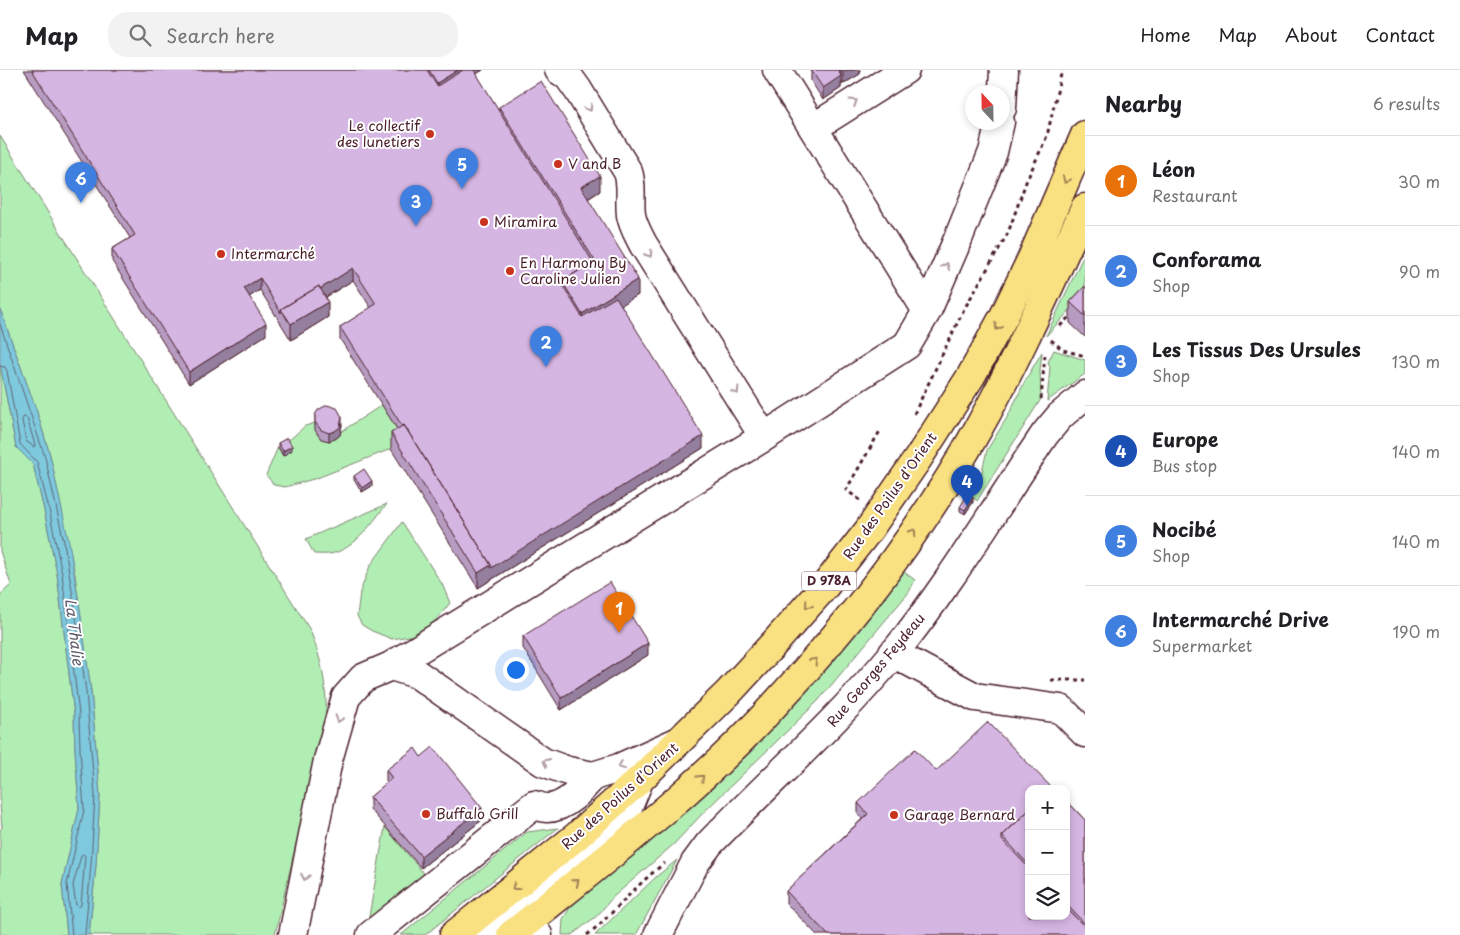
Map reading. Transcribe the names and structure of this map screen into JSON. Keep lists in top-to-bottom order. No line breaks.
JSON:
{"streets":{"main road":["Rue des Poilus d'Orient","D 978A"],"street":["Rue Georges Feydeau"]},"water":["La Thalie"],"places":["Le collectif des lunetiers","V and B","Miramira","Intermarché","En Harmony By Caroline Julien","Buffalo Grill","Garage Bernard"],"north":"top","page":{"header":"Map","search":"Search here","nav":["Home","Map","About","Contact"],"heading":["Nearby","6 results"],"list":[{"mark":"1","name":"Léon","note":"Restaurant","value":"30 m"},{"mark":"2","name":"Conforama","note":"Shop","value":"90 m"},{"mark":"3","name":"Les Tissus Des Ursules","note":"Shop","value":"130 m"},{"mark":"4","name":"Europe","note":"Bus stop","value":"140 m"},{"mark":"5","name":"Nocibé","note":"Shop","value":"140 m"},{"mark":"6","name":"Intermarché Drive","note":"Supermarket","value":"190 m"}],"pins":["5","6","3","2","4","1"],"map_buttons":["+","−"]}}
